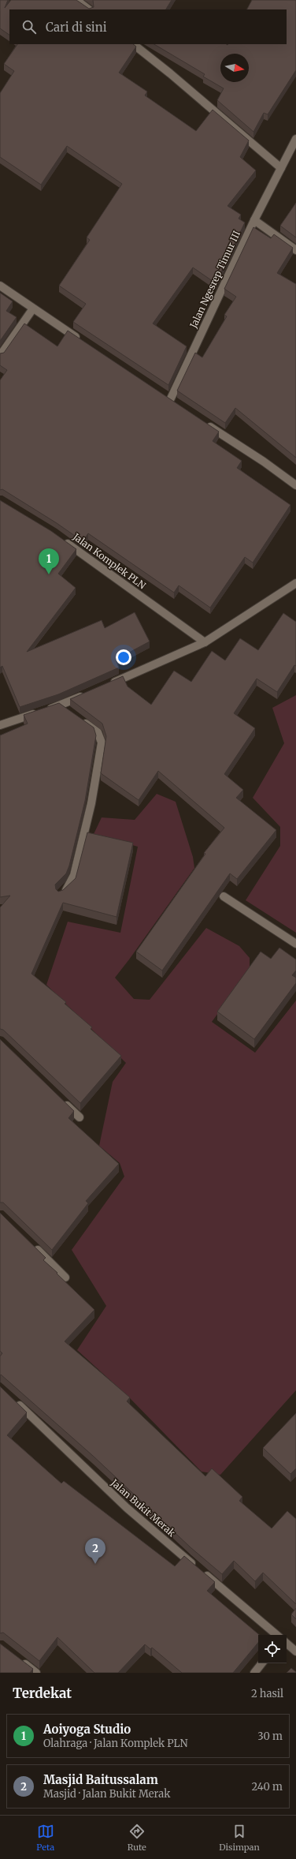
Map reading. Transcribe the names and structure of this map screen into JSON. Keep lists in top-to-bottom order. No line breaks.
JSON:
{"streets":{"street":["Jalan Ngesrep Timur III","Jalan Komplek PLN","Jalan Bukit Merak"]},"north":"right","page":{"search":"Cari di sini","pins":["1","2"],"heading":["Terdekat","2 hasil"],"list":[{"mark":"1","name":"Aoiyoga Studio","note":"Olahraga · Jalan Komplek PLN","value":"30 m"},{"mark":"2","name":"Masjid Baitussalam","note":"Masjid · Jalan Bukit Merak","value":"240 m"}],"nav":["Peta","Rute","Disimpan"]}}
